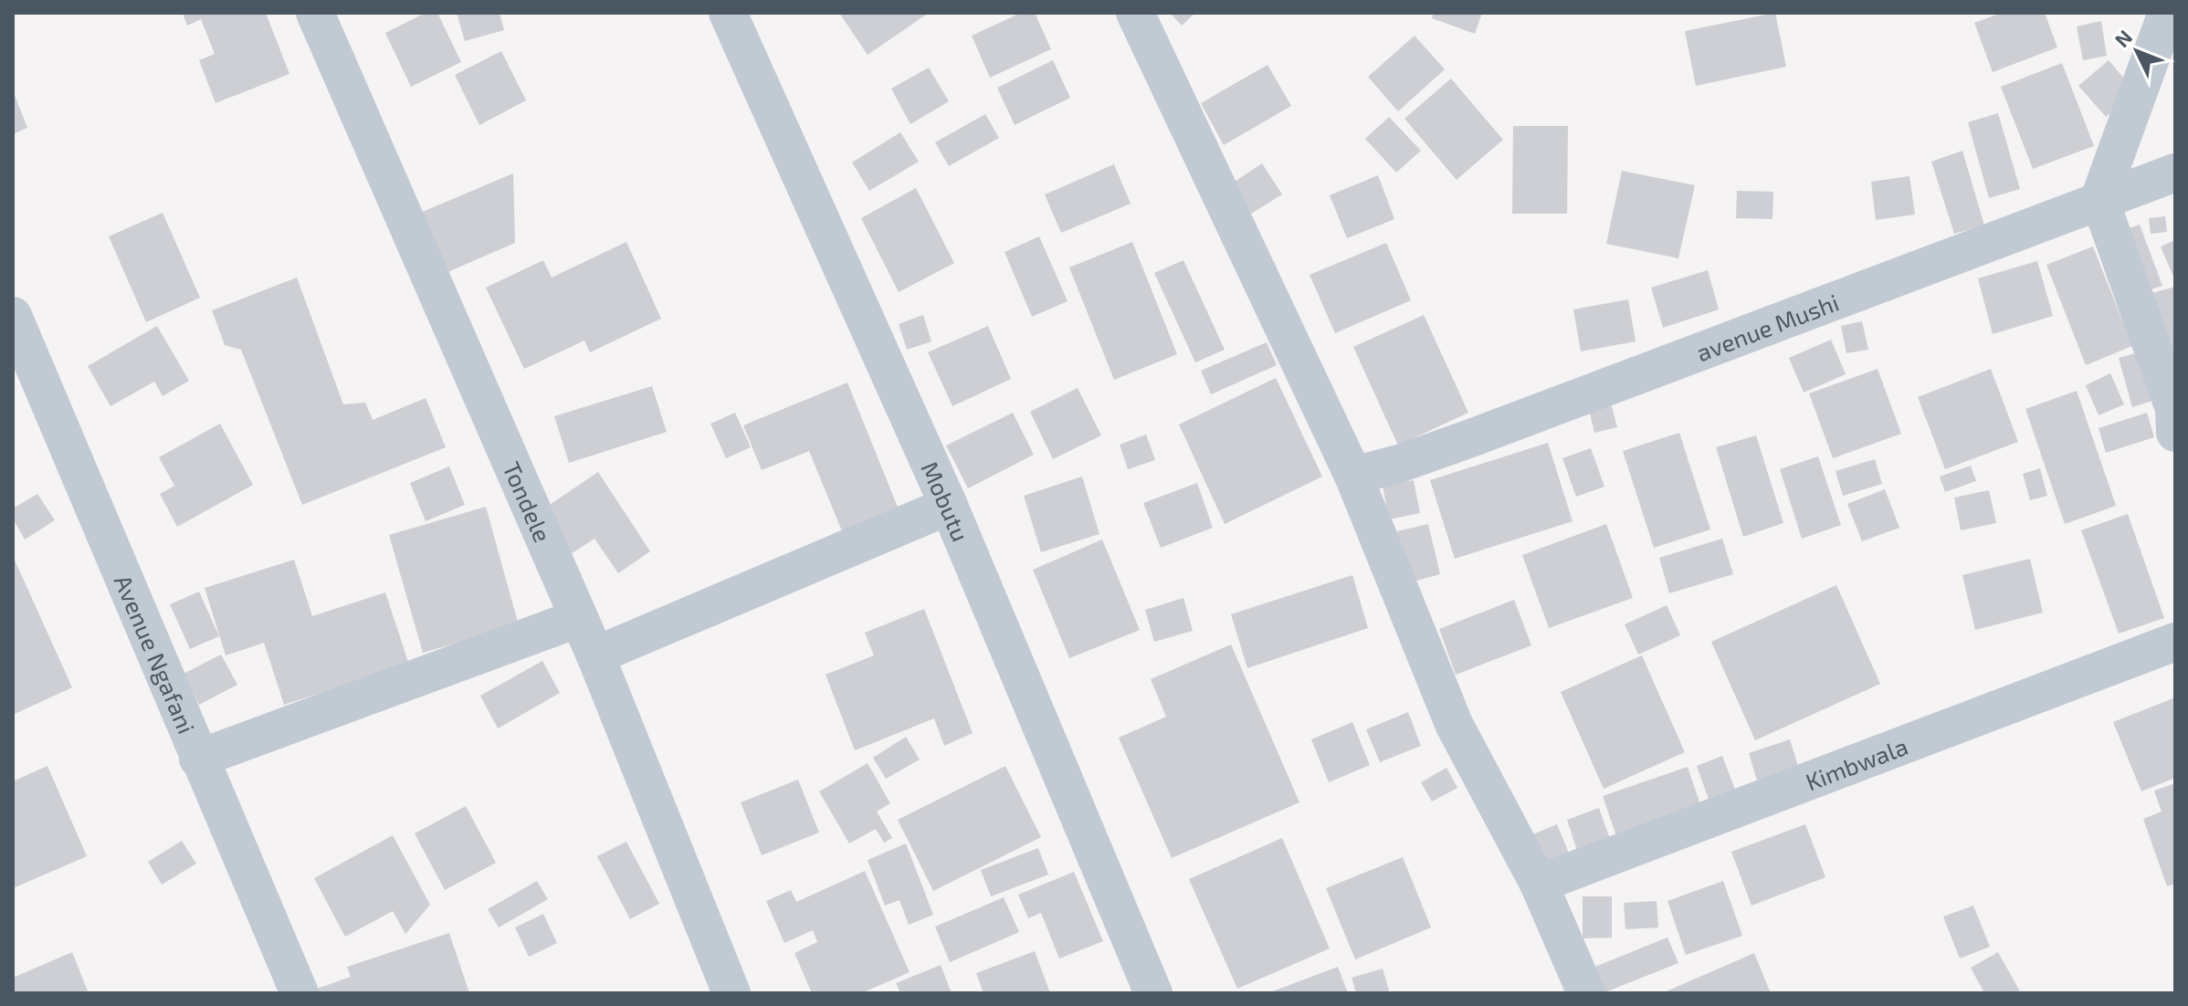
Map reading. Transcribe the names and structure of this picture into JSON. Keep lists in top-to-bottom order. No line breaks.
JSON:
{"streets":{"street":["avenue Mushi","Tondele","Mobutu","Avenue Ngafani","Kimbwala"]},"north":"top left"}
